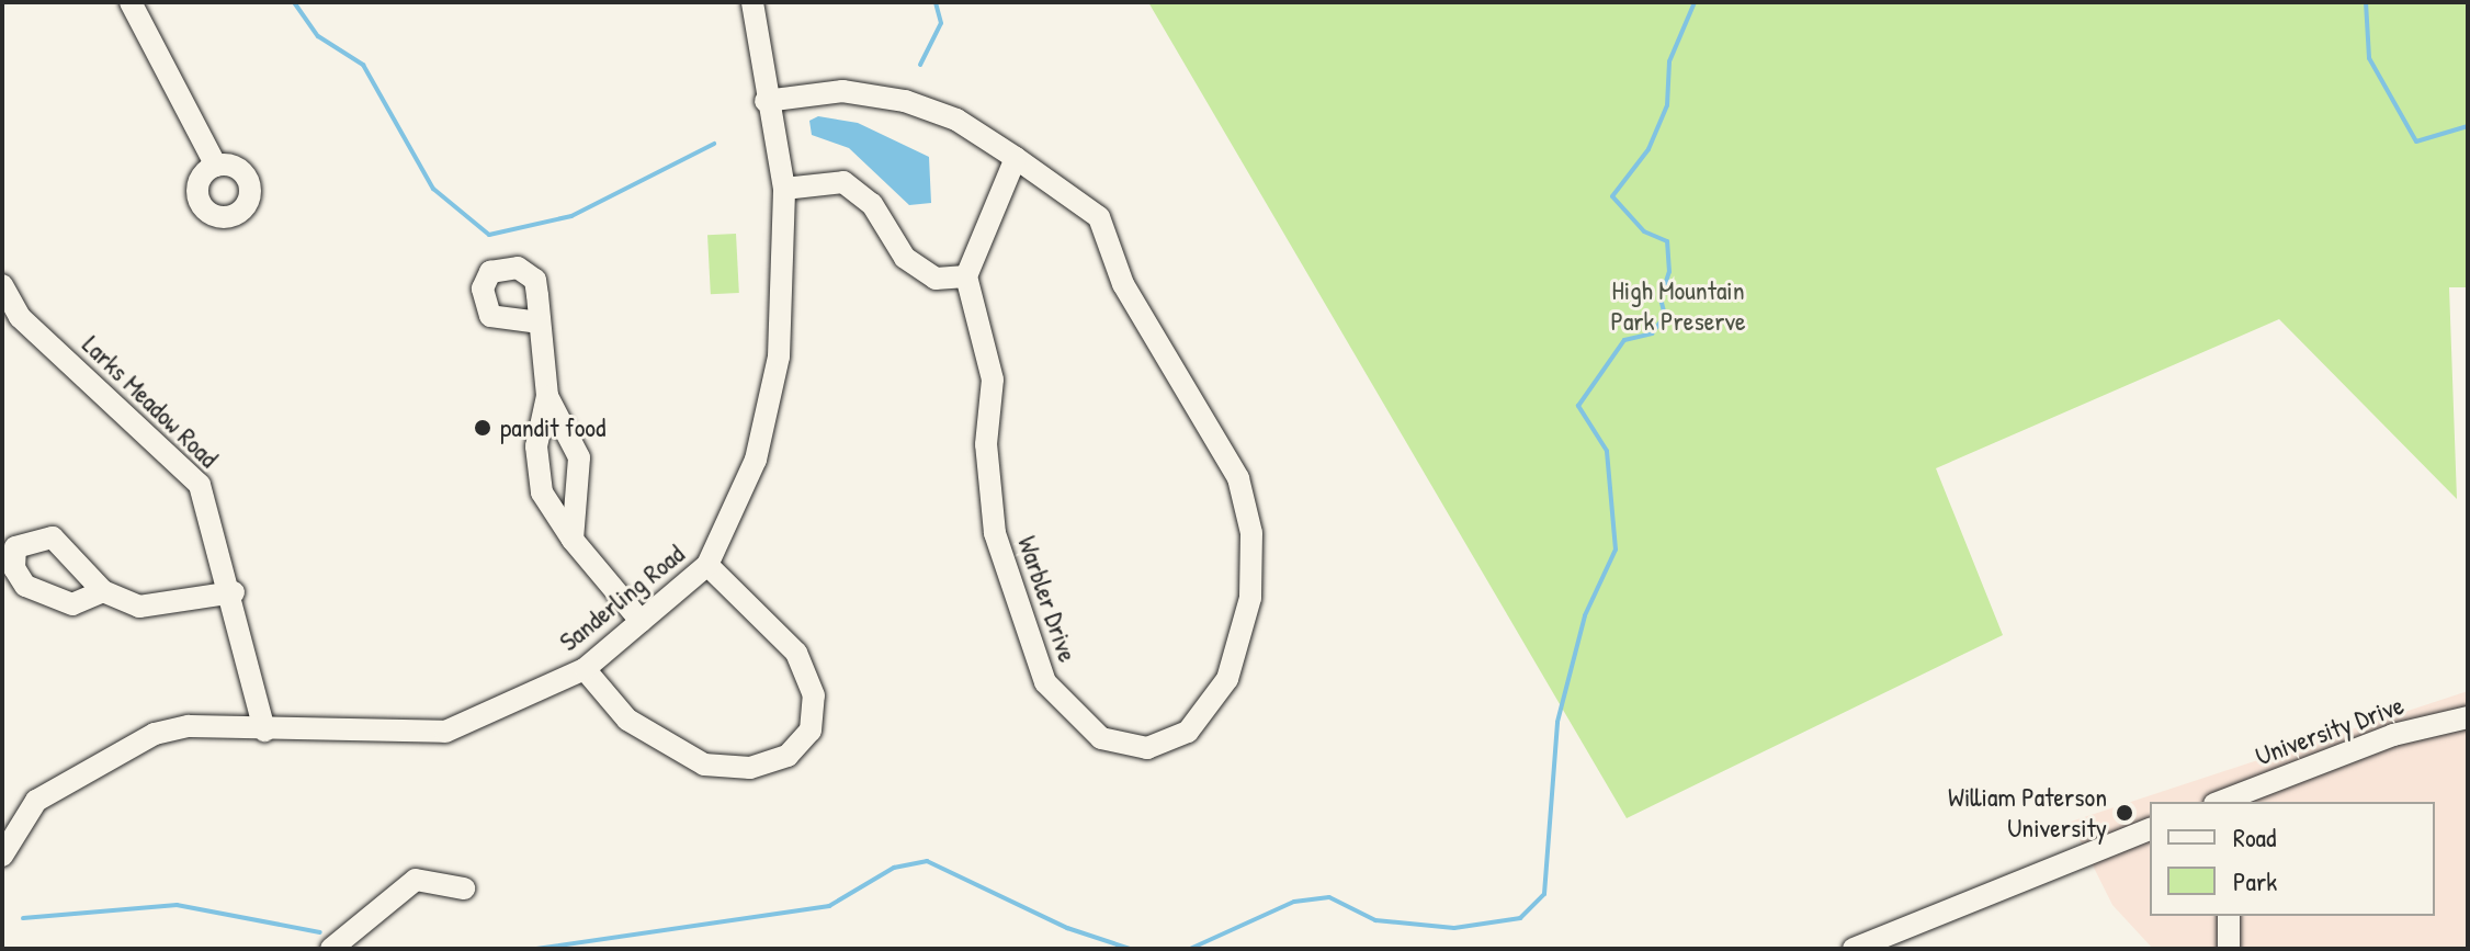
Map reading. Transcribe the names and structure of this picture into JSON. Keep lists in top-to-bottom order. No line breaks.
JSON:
{"streets":{"street":["Larks Meadow Road","Sanderling Road","Warbler Drive","University Drive"]},"crossings":[["Larks Meadow Road","Sanderling Road"],["Sanderling Road","Warbler Drive"]],"parks":["High Mountain Park Preserve"],"places":["pandit food","William Paterson University"],"legend":["Road","Park"]}
